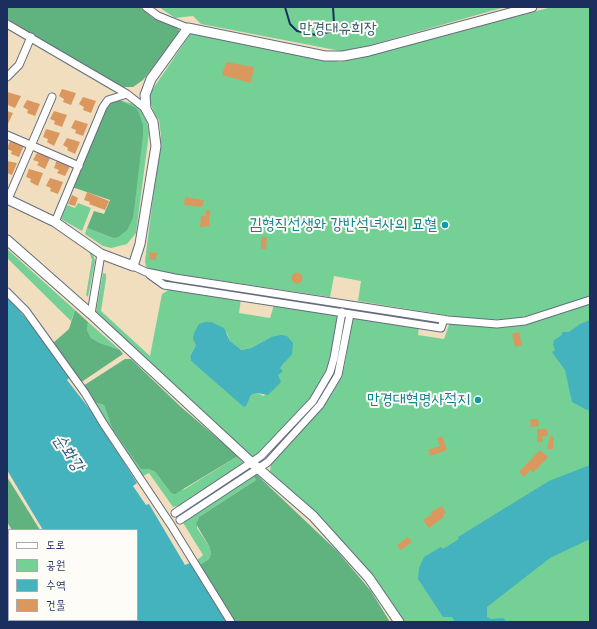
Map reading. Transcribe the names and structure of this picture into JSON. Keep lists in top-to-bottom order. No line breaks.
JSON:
{"water":["순화강"],"parks":["만경대유희장"],"places":["김형직선생와 강반석녀사의 묘혈","만경대혁명사적지"],"legend":["도로","공원","수역","건물"]}
